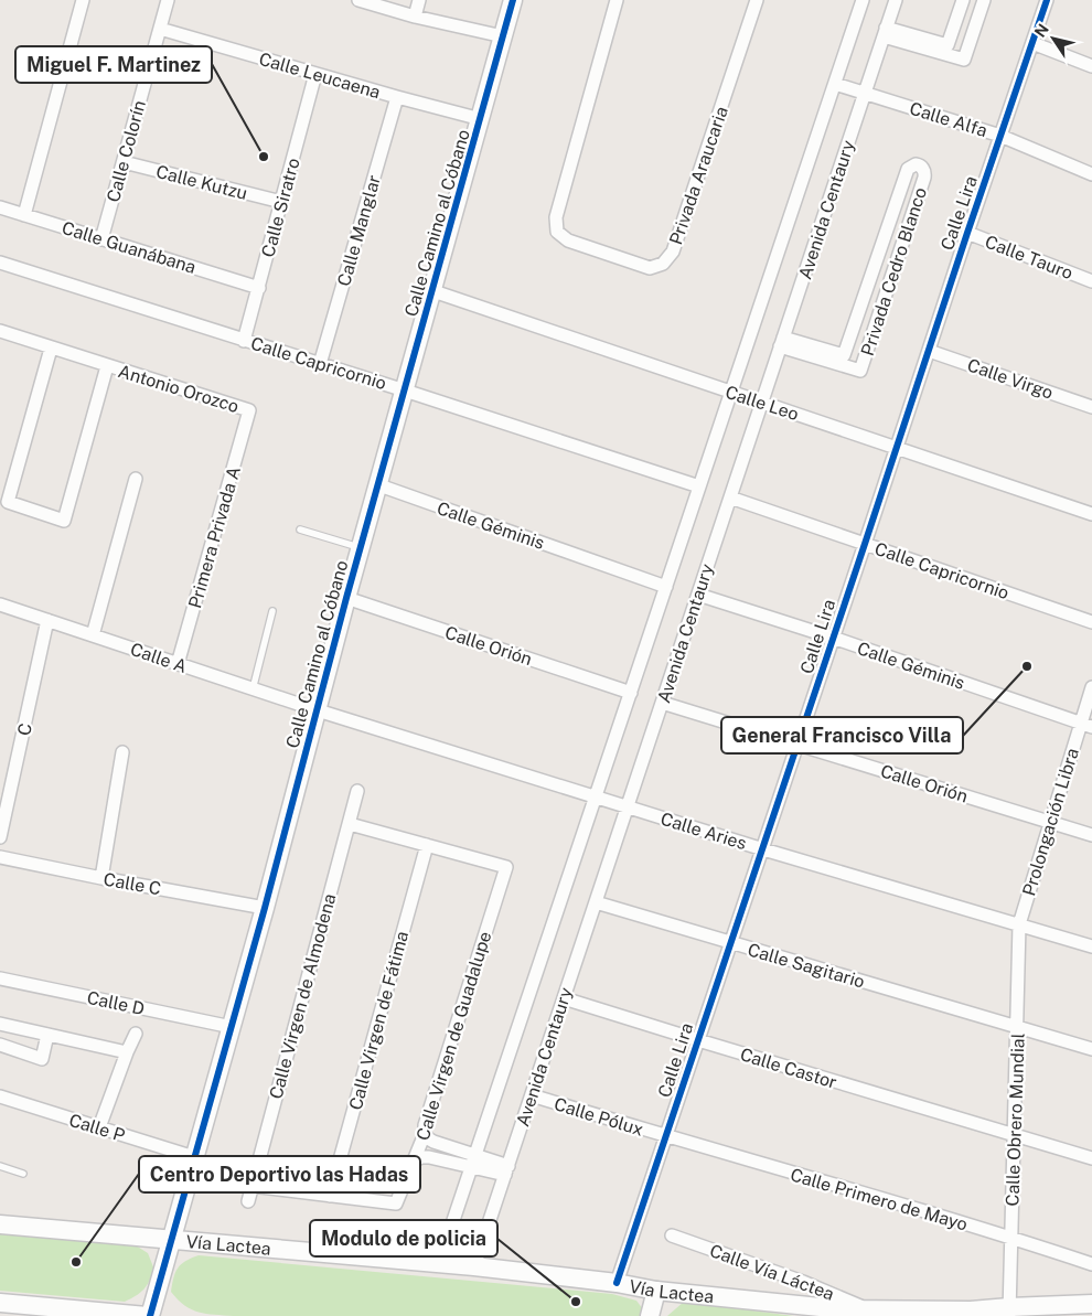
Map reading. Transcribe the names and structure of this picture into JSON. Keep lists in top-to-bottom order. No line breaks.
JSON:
{"streets":{"street":["Calle Leucaena","Calle Alfa","Calle Colorín","Privada Araucaria","Calle Kutzu","Calle Siratro","Avenida Centaury","Calle Lira","Calle Camino al Cóbano","Calle Manglar","Calle Guanábana","Calle Tauro","Privada Cedro Blanco","Calle Capricornio","Calle Virgo","Antonio Orozco","Calle Leo","Calle Géminis","Primera Privada A","Calle Orión","Calle A","C","Prolongación Libra","Calle Aries","Calle C","Calle Sagitario","Calle Virgen de Almodena","Calle D","Calle Virgen de Fátima","Calle Virgen de Guadalupe","Calle Castor","Calle Pólux","Calle Obrero Mundial","Calle P","Calle Primero de Mayo","Vía Lactea","Calle Vía Láctea"]},"crossings":[["Calle Leucaena","Calle Colorín"],["Calle Leucaena","Calle Siratro"],["Calle Leucaena","Calle Camino al Cóbano"],["Calle Leucaena","Calle Manglar"],["Calle Alfa","Avenida Centaury"],["Calle Alfa","Calle Lira"],["Calle Colorín","Calle Kutzu"],["Calle Colorín","Calle Guanábana"],["Calle Kutzu","Calle Siratro"],["Calle Siratro","Calle Guanábana"],["Calle Siratro","Calle Capricornio"],["Avenida Centaury","Privada Cedro Blanco"],["Avenida Centaury","Calle Capricornio"],["Avenida Centaury","Calle Leo"],["Avenida Centaury","Calle Géminis"],["Avenida Centaury","Calle Orión"],["Avenida Centaury","Calle Aries"],["Avenida Centaury","Calle Sagitario"],["Avenida Centaury","Calle Castor"],["Avenida Centaury","Calle Pólux"],["Avenida Centaury","Vía Lactea"],["Calle Lira","Calle Tauro"],["Calle Lira","Calle Capricornio"],["Calle Lira","Calle Virgo"],["Calle Lira","Calle Leo"],["Calle Lira","Calle Géminis"],["Calle Lira","Calle Orión"],["Calle Lira","Calle Aries"],["Calle Lira","Calle Sagitario"],["Calle Lira","Calle Castor"],["Calle Lira","Calle Pólux"],["Calle Lira","Calle Primero de Mayo"],["Calle Lira","Vía Lactea"],["Calle Camino al Cóbano","Calle Capricornio"],["Calle Camino al Cóbano","Calle Leo"],["Calle Camino al Cóbano","Calle Géminis"],["Calle Camino al Cóbano","Calle Orión"],["Calle Camino al Cóbano","Calle A"],["Calle Camino al Cóbano","Calle Aries"],["Calle Camino al Cóbano","Calle C"],["Calle Camino al Cóbano","Calle D"],["Calle Camino al Cóbano","Calle P"],["Calle Camino al Cóbano","Vía Lactea"],["Calle Manglar","Calle Capricornio"],["Antonio Orozco","Primera Privada A"],["Calle Géminis","Prolongación Libra"],["Primera Privada A","Calle A"],["Calle Orión","Prolongación Libra"],["Calle A","C"],["Calle A","Calle Aries"],["Prolongación Libra","Calle Aries"],["Prolongación Libra","Calle Obrero Mundial"],["Calle Aries","Calle Obrero Mundial"],["Calle Sagitario","Calle Obrero Mundial"],["Calle Virgen de Fátima","Calle Virgen de Guadalupe"],["Calle Castor","Calle Obrero Mundial"],["Calle Pólux","Calle Primero de Mayo"],["Calle Obrero Mundial","Calle Primero de Mayo"],["Calle Obrero Mundial","Vía Lactea"],["Vía Lactea","Calle Vía Láctea"]],"places":["Miguel F. Martinez","General Francisco Villa","Centro Deportivo las Hadas","Modulo de policia"],"north":"top left"}
